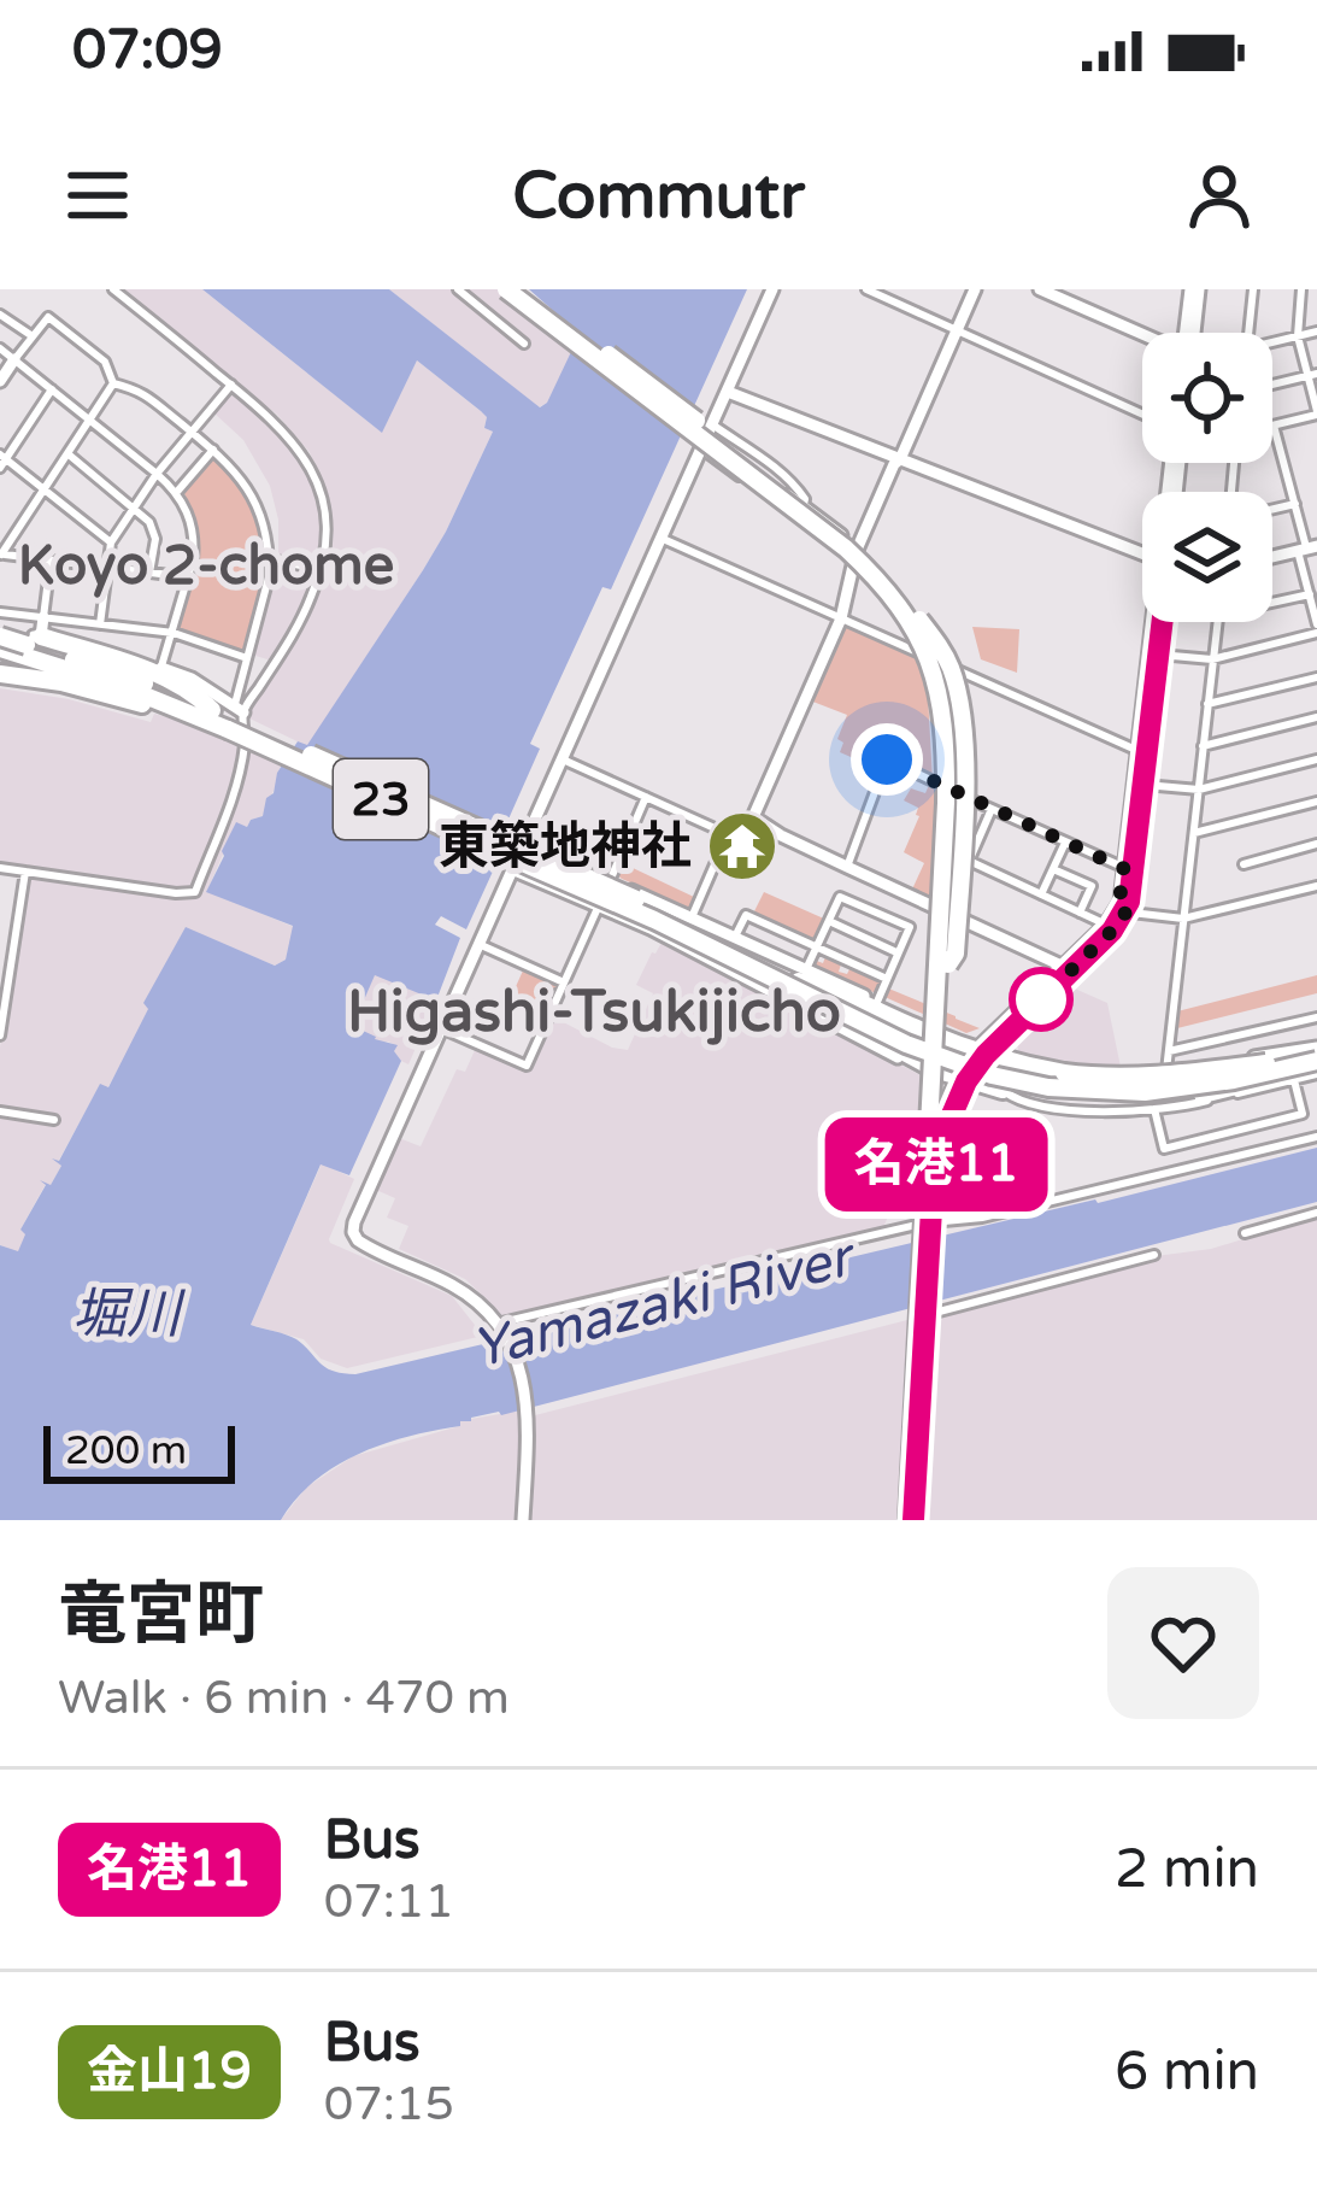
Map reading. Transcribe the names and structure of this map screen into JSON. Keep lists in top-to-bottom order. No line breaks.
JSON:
{"streets":{"highway":["23"]},"districts":["Koyo 2-chome","Higashi-Tsukijicho"],"water":["Yamazaki River","堀川"],"places":{"temple":["東築地神社"]},"lines":["bus line 名港11"],"scale_bar":"200 m","page":{"status":"07:09","header":"Commutr","on_map":"名港11","scale":"200 m","heading":["竜宮町","Walk · 6 min · 470 m"],"list":[{"mark":"名港11","name":"Bus","note":"07:11","value":"2 min"},{"mark":"金山19","name":"Bus","note":"07:15","value":"6 min"}]}}
